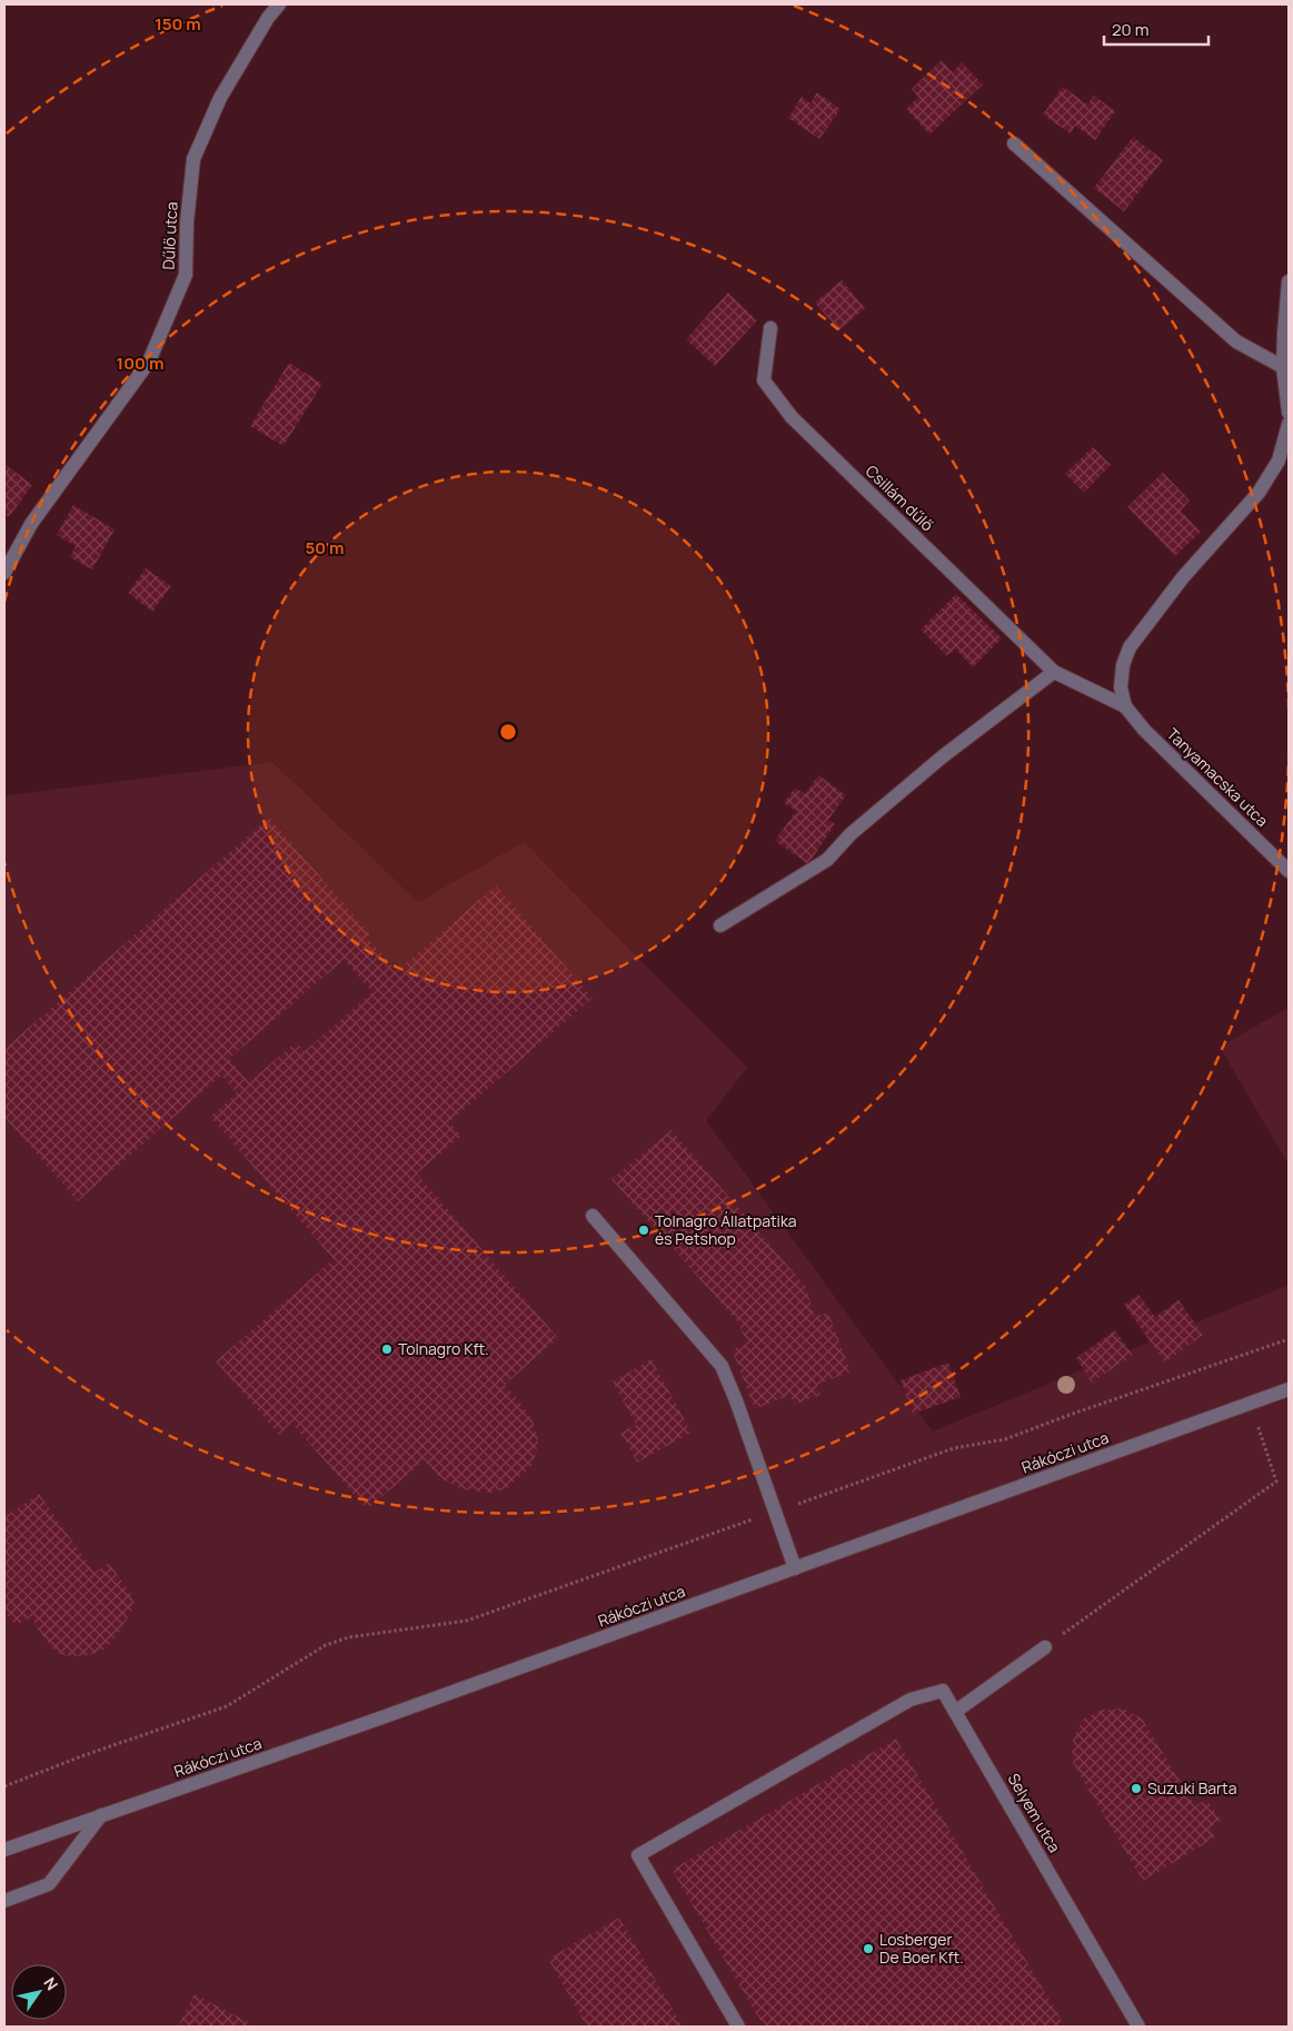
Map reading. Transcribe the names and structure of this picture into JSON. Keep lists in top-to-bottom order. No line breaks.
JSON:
{"streets":{"street":["Dűlő utca","Csillám dűlő","Tanyamacska utca","Rákóczi utca","Selyem utca"]},"crossings":[["Csillám dűlő","Tanyamacska utca"]],"places":["Tolnagro Állatpatika és Petshop","Tolnagro Kft.","Suzuki Barta","Losberger De Boer Kft."],"scale_bar":"20 m","north":"top right","rings":["150 m","100 m","50 m"]}
